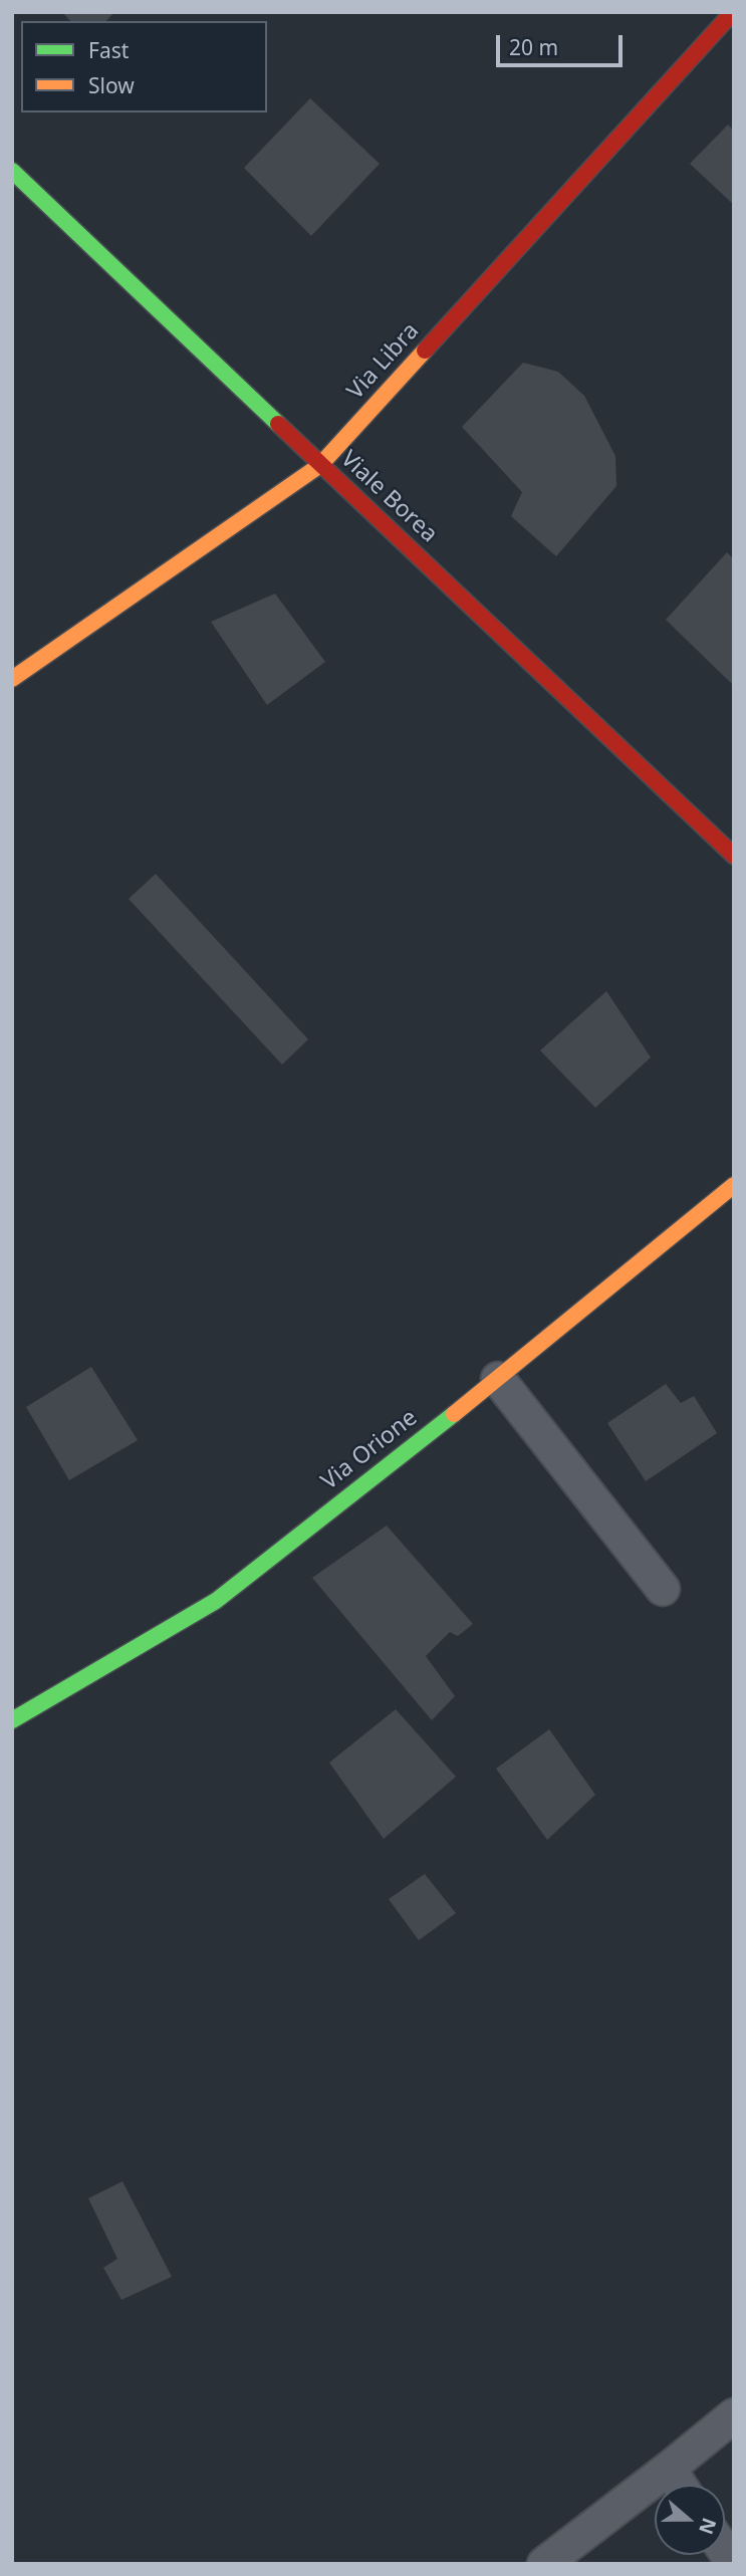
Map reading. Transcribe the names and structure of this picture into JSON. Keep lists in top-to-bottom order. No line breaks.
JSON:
{"streets":{"street":["Via Libra","Viale Borea","Via Orione"]},"crossings":[["Via Libra","Viale Borea"]],"legend":["Fast","Slow"],"scale_bar":"20 m","north":"right"}
